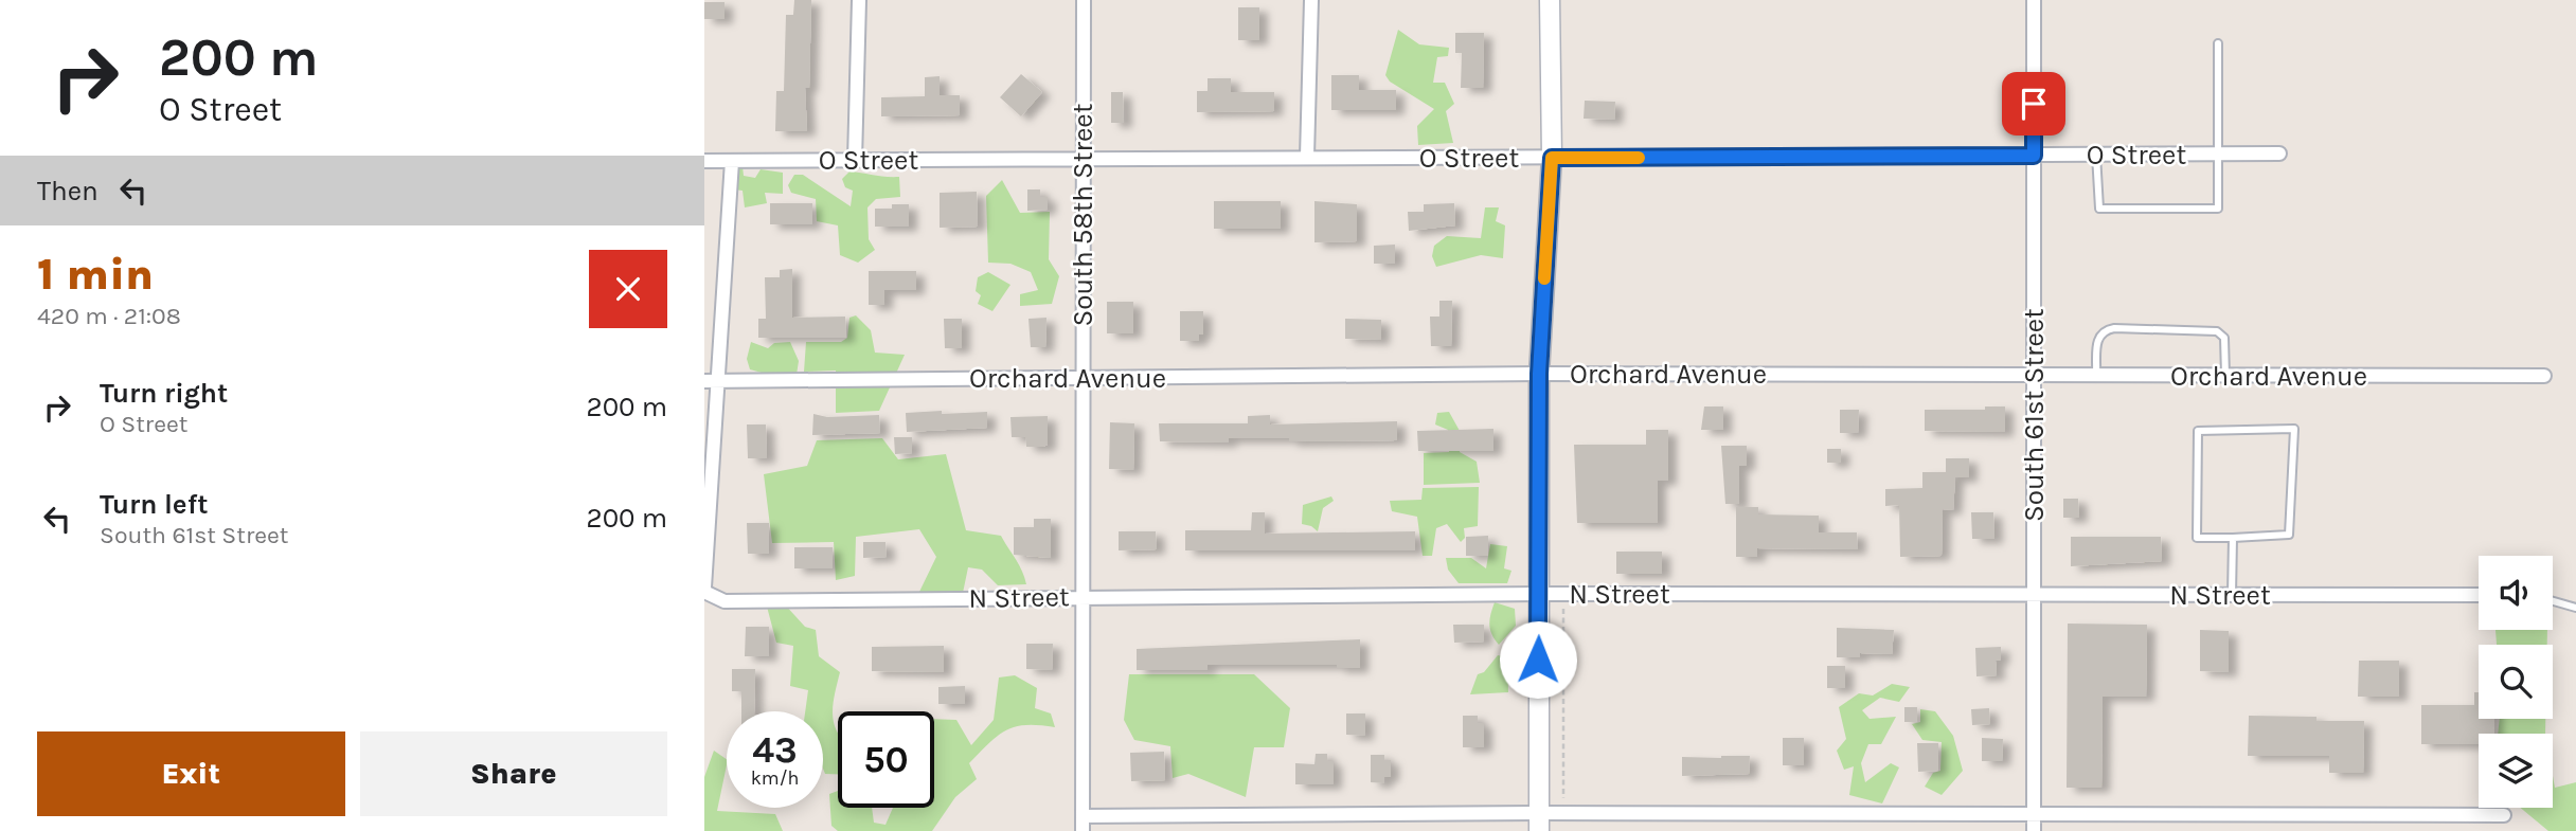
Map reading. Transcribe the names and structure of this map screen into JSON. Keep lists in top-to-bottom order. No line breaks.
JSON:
{"streets":{"street":["O Street","South 58th Street","Orchard Avenue","South 61st Street","N Street"]},"crossings":[["O Street","South 58th Street"],["O Street","South 61st Street"],["South 58th Street","Orchard Avenue"],["South 58th Street","N Street"],["Orchard Avenue","South 61st Street"],["South 61st Street","N Street"]],"page":{"turn":["200 m","O Street"],"then":"Then","heading":["1 min","420 m · 21:08"],"list":[{"name":"Turn right","note":"O Street","value":"200 m"},{"name":"Turn left","note":"South 61st Street","value":"200 m"}],"speed":"43 km/h","limit":"50","buttons":["Exit","Share"]}}
